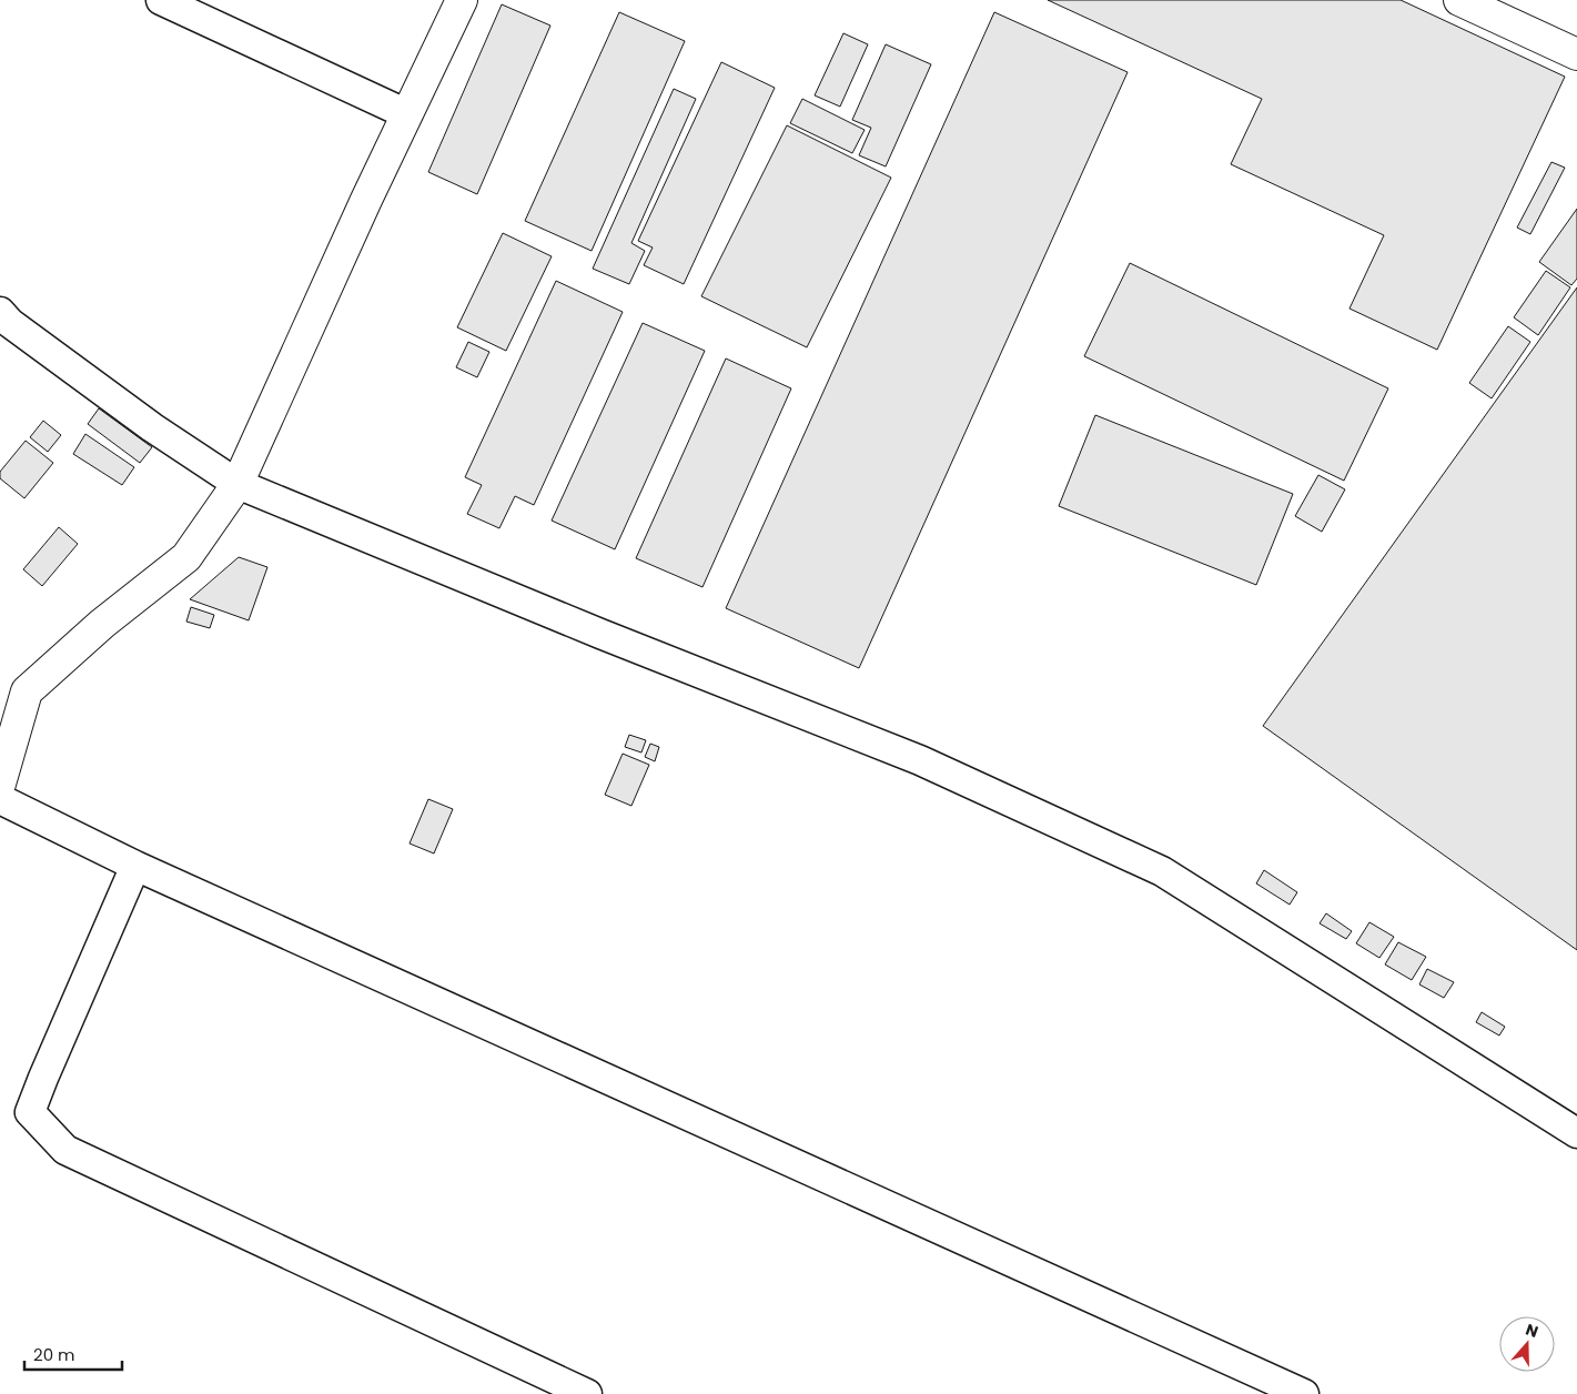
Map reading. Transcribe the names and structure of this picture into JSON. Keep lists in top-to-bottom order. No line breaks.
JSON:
{"scale_bar":"20 m","north":"top"}
